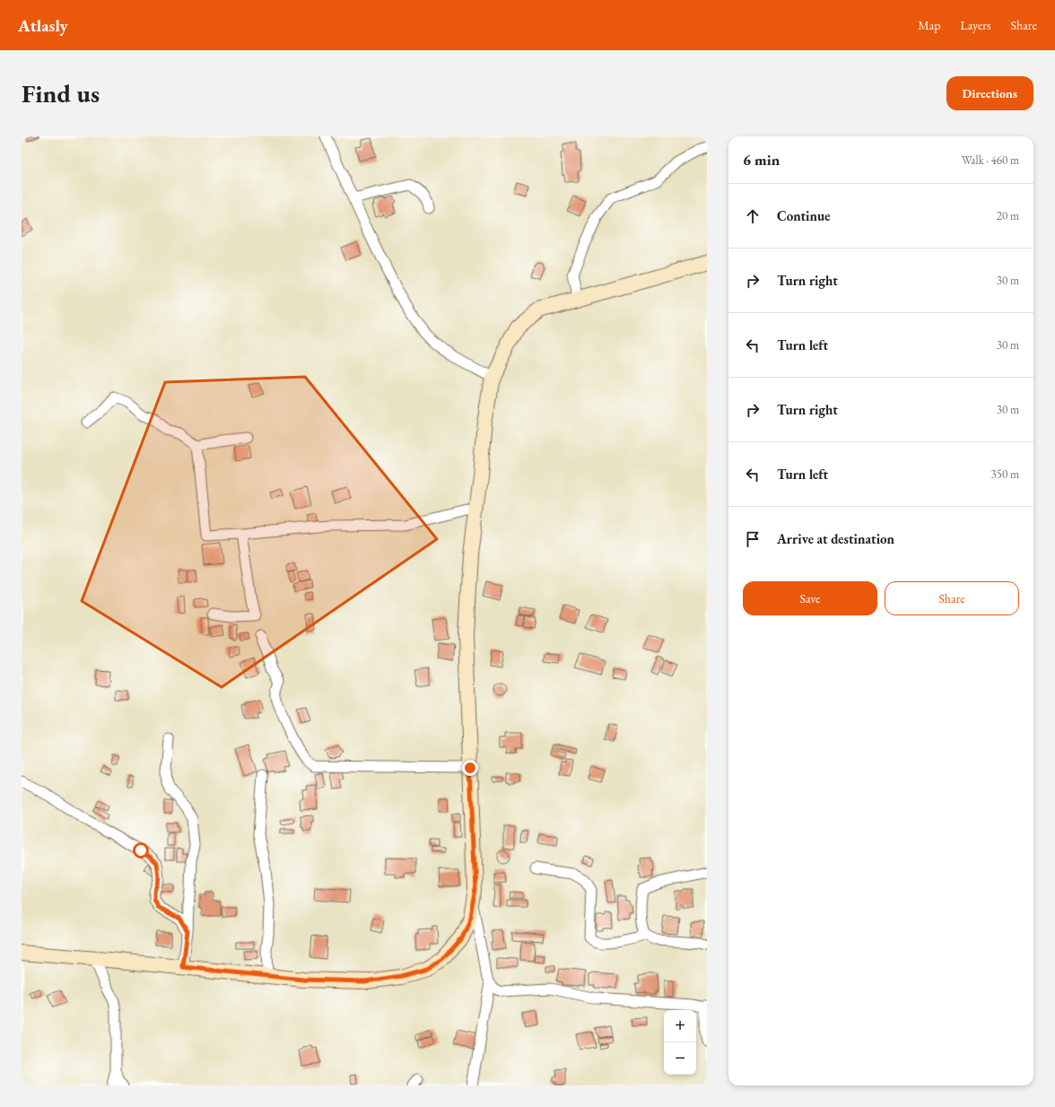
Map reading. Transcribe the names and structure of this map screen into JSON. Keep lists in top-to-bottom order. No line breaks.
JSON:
{"page":{"header":"Atlasly","nav":["Map","Layers","Share"],"buttons":["Directions",["Save","Share"]],"title":"Find us","heading":["6 min","Walk · 460 m"],"list":[["Continue","20 m"],["Turn right","30 m"],["Turn left","30 m"],["Turn right","30 m"],["Turn left","350 m"],"Arrive at destination"],"map_buttons":["+","−"]}}
